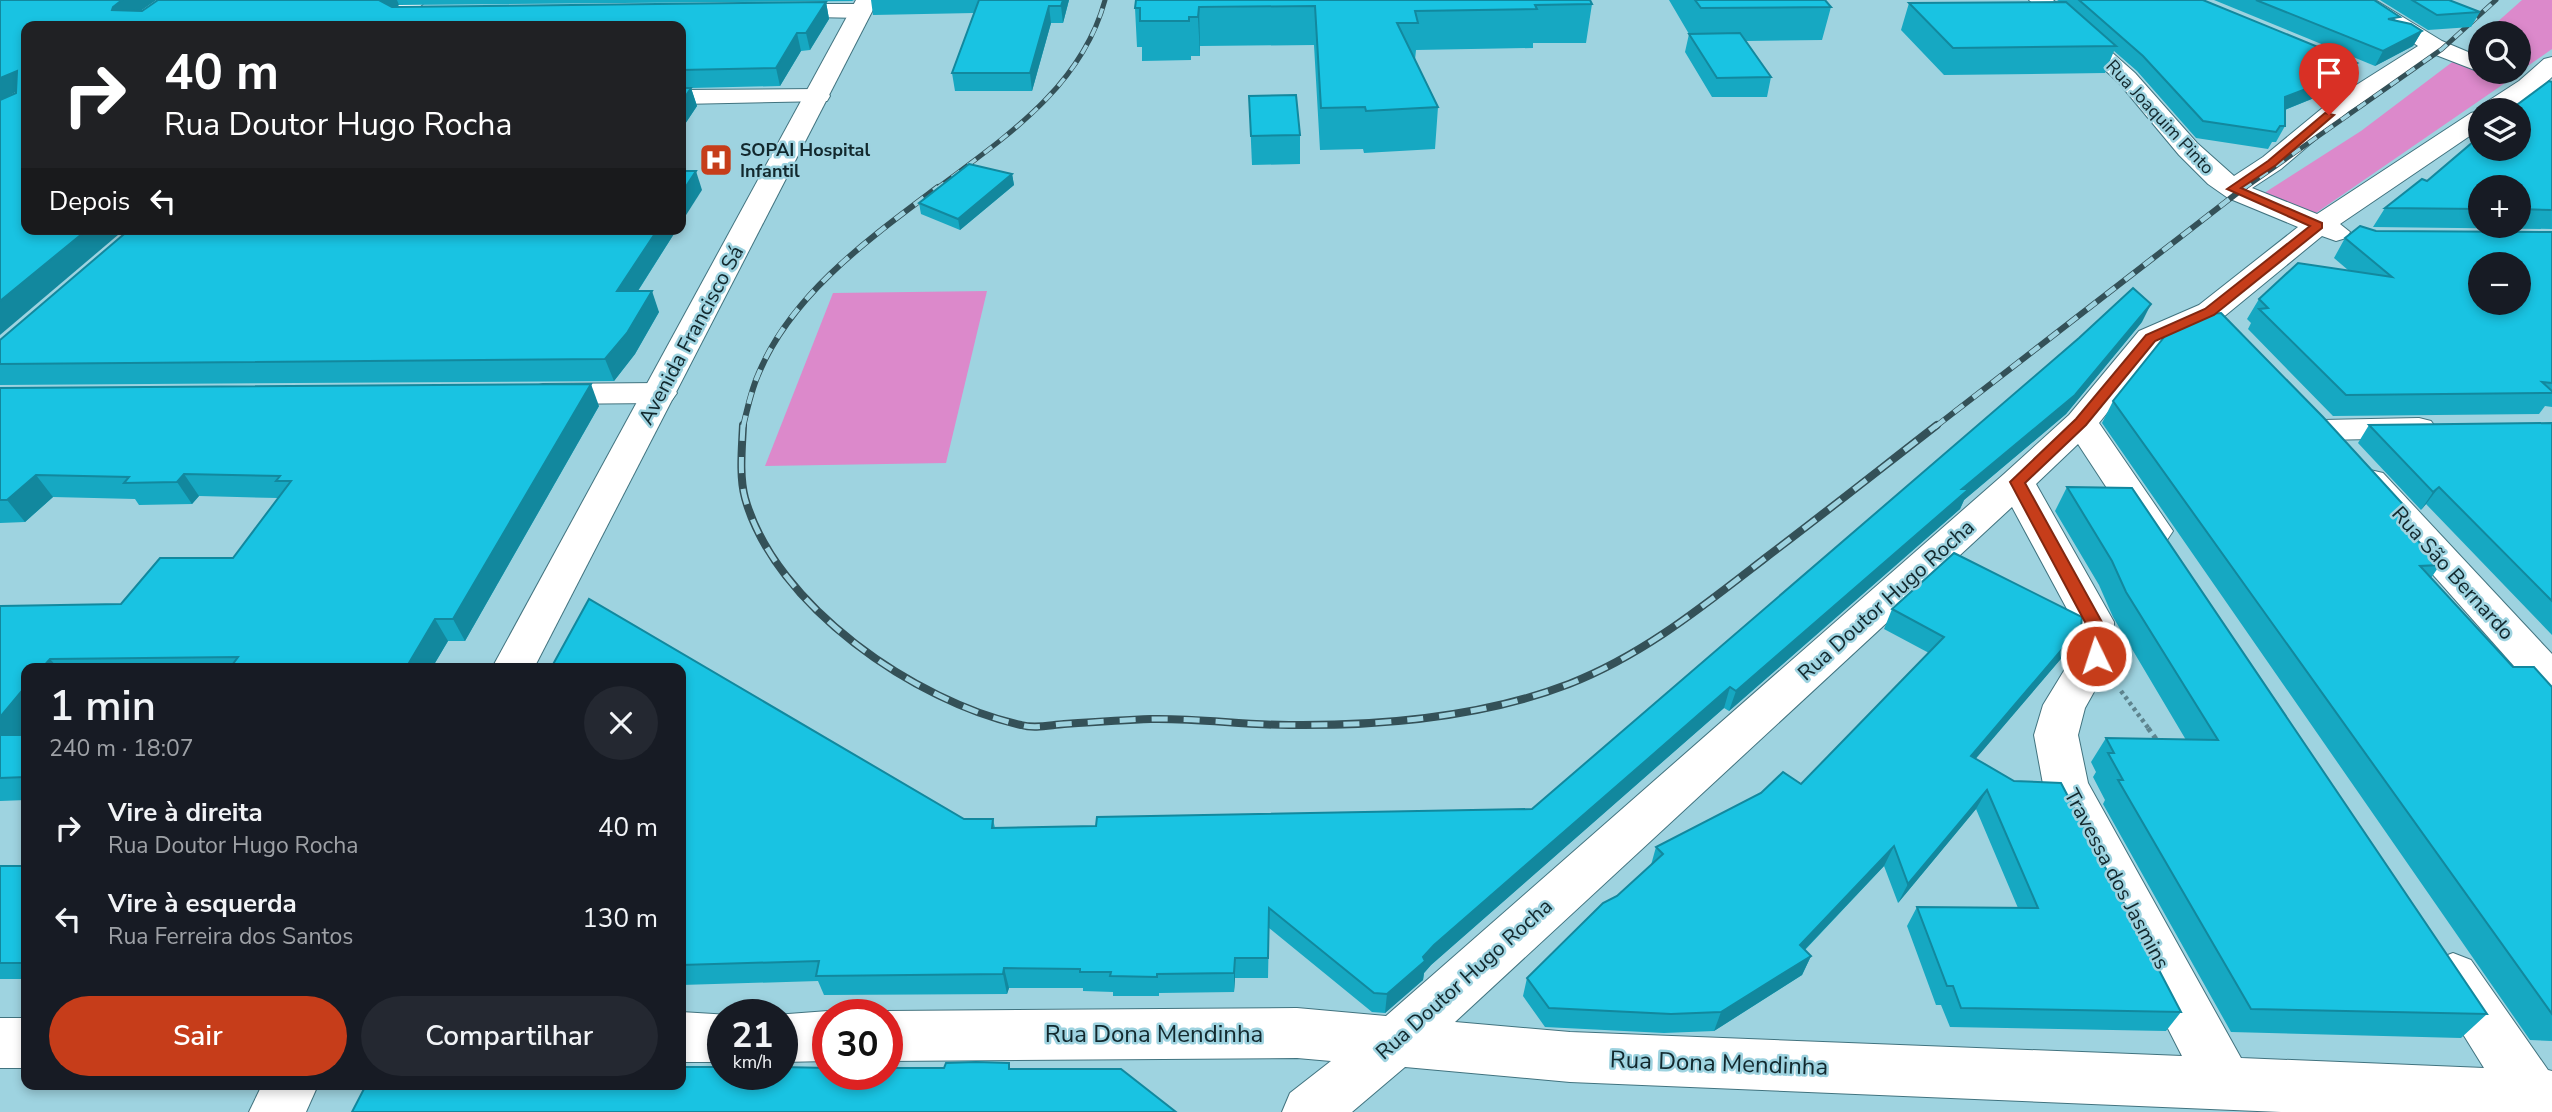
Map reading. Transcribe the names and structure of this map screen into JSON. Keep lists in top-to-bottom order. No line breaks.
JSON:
{"streets":{"street":["Rua Joaquim Pinto","Avenida Francisco Sá","Rua São Bernardo","Rua Doutor Hugo Rocha","Travessa dos Jasmins","Rua Dona Mendinha"]},"crossings":[["Rua Doutor Hugo Rocha","Rua Dona Mendinha"],["Travessa dos Jasmins","Rua Dona Mendinha"]],"places":{"hospital":["SOPAI Hospital Infantil"]},"page":{"map_buttons":["+","−"],"turn":["40 m","Rua Doutor Hugo Rocha"],"then":"Depois","heading":["1 min","240 m · 18:07"],"list":[{"name":"Vire à direita","note":"Rua Doutor Hugo Rocha","value":"40 m"},{"name":"Vire à esquerda","note":"Rua Ferreira dos Santos","value":"130 m"}],"buttons":["Sair","Compartilhar"],"speed":"21 km/h","limit":"30"}}
